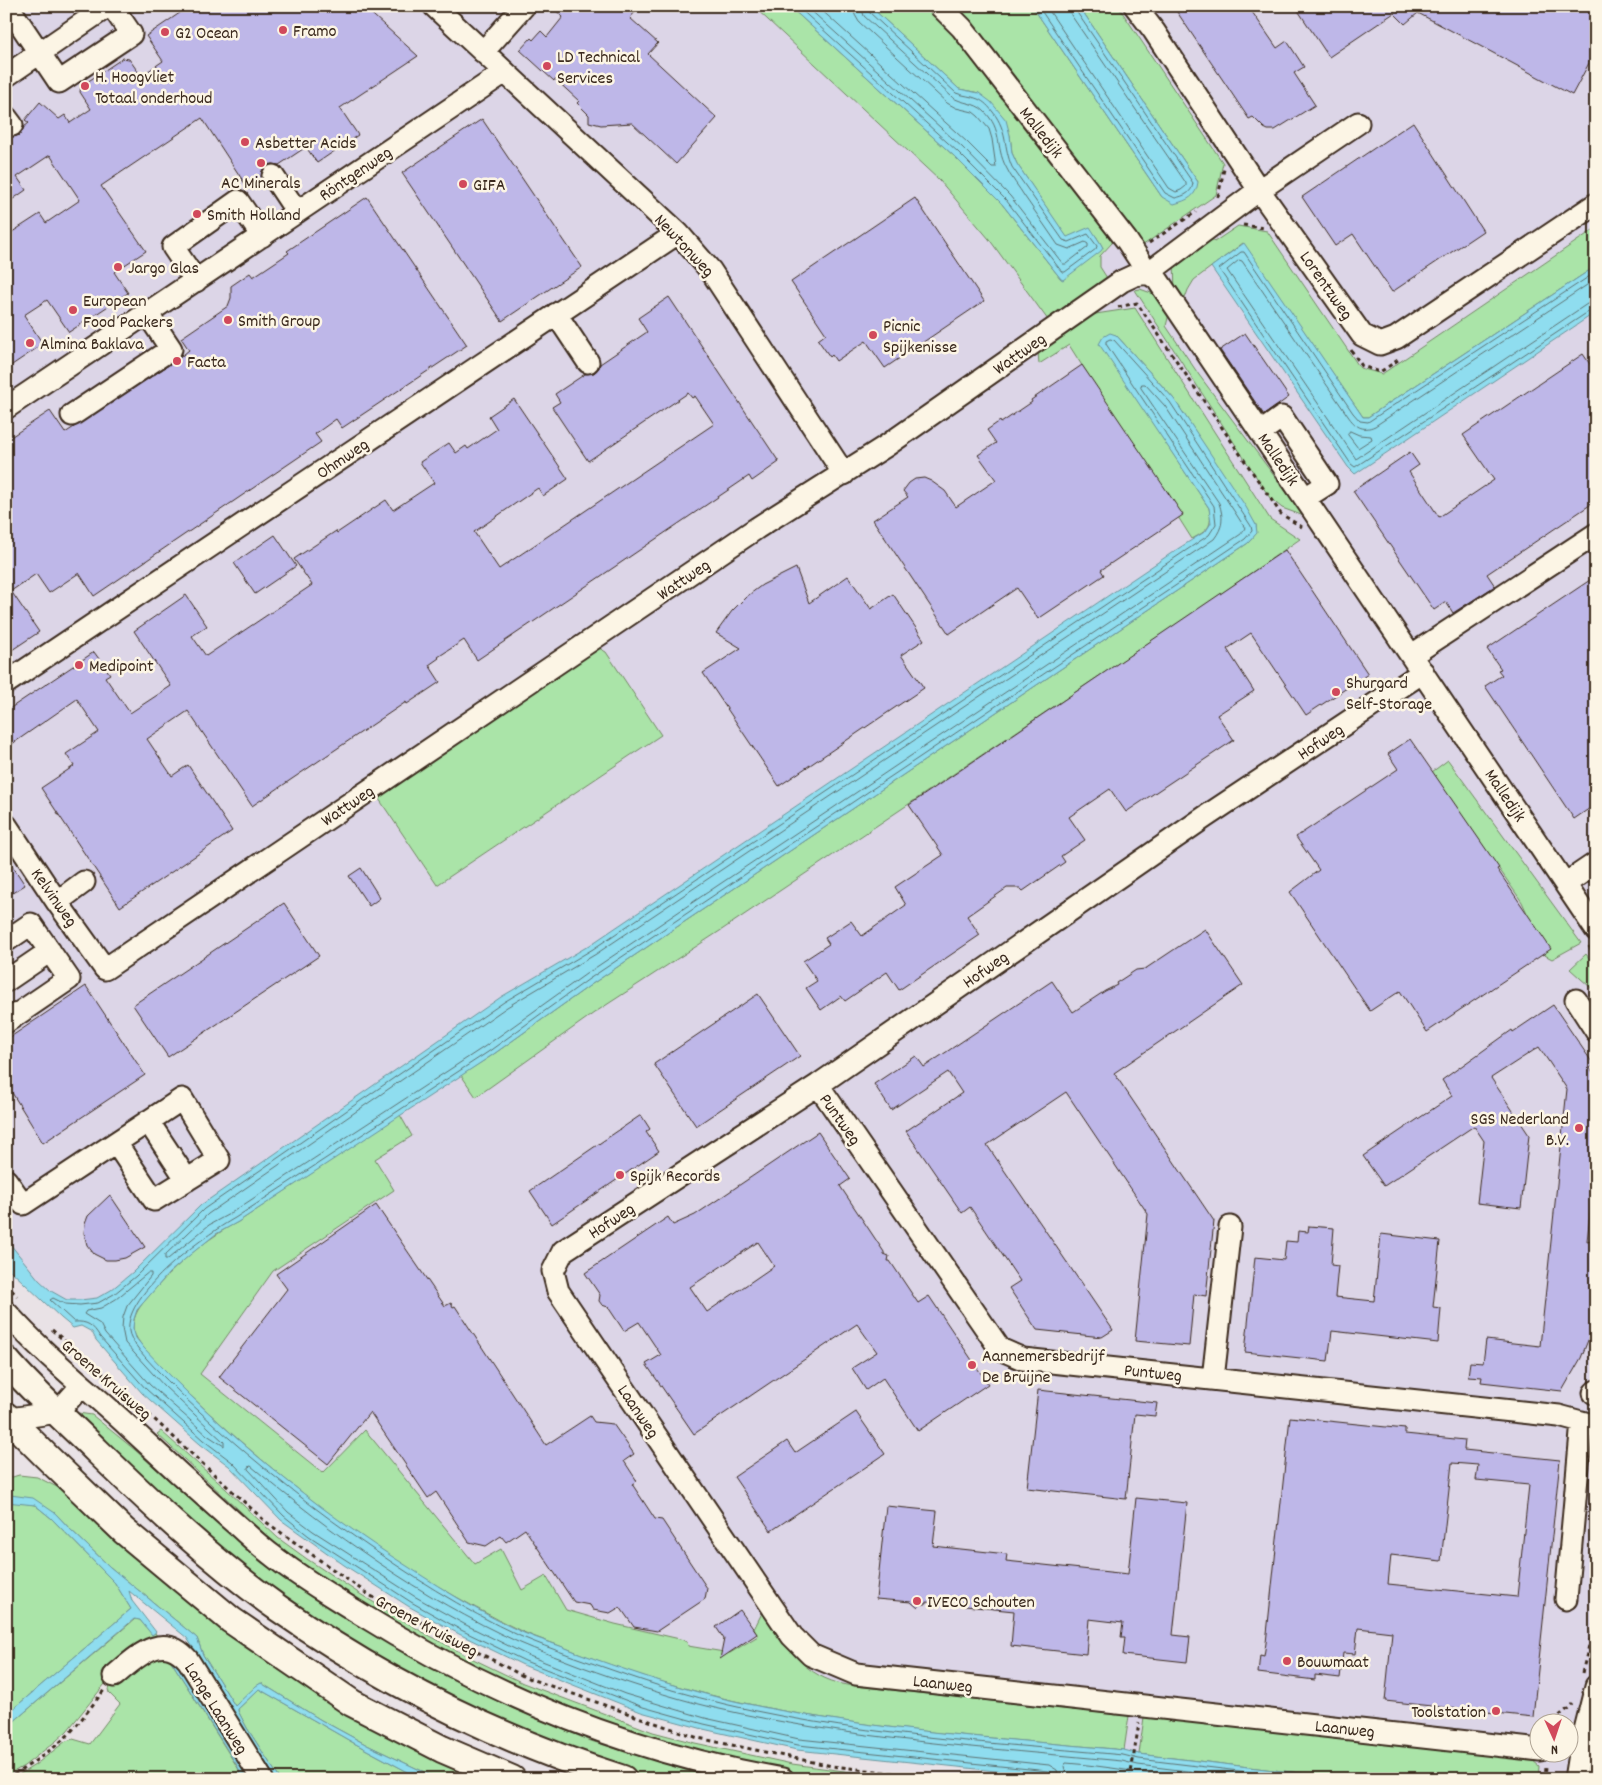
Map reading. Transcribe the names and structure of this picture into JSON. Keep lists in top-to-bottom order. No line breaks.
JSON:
{"streets":{"street":["Malledijk","Röntgenweg","Newtonweg","Lorentzweg","Wattweg","Ohmweg","Hofweg","Kelvinweg","Puntweg","Laanweg","Lange Laanweg"],"path":["Groene Kruisweg"]},"crossings":[["Malledijk","Wattweg"],["Malledijk","Hofweg"],["Röntgenweg","Newtonweg"],["Newtonweg","Wattweg"],["Newtonweg","Ohmweg"],["Lorentzweg","Wattweg"],["Wattweg","Kelvinweg"],["Hofweg","Puntweg"],["Hofweg","Laanweg"]],"places":["Framo","G2 Ocean","LD Technical Services","H. Hoogvliet Totaal onderhoud","Asbetter Acids","AC Minerals","GIFA","Smith Holland","Jargo Glas","European Food Packers","Smith Group","Picnic Spijkenisse","Almina Baklava","Facta","Medipoint","Shurgard Self-Storage","SGS Nederland B.V.","Spijk Records","Aannemersbedrijf De Bruijne","IVECO Schouten","Bouwmaat","Toolstation"],"north":"bottom"}
